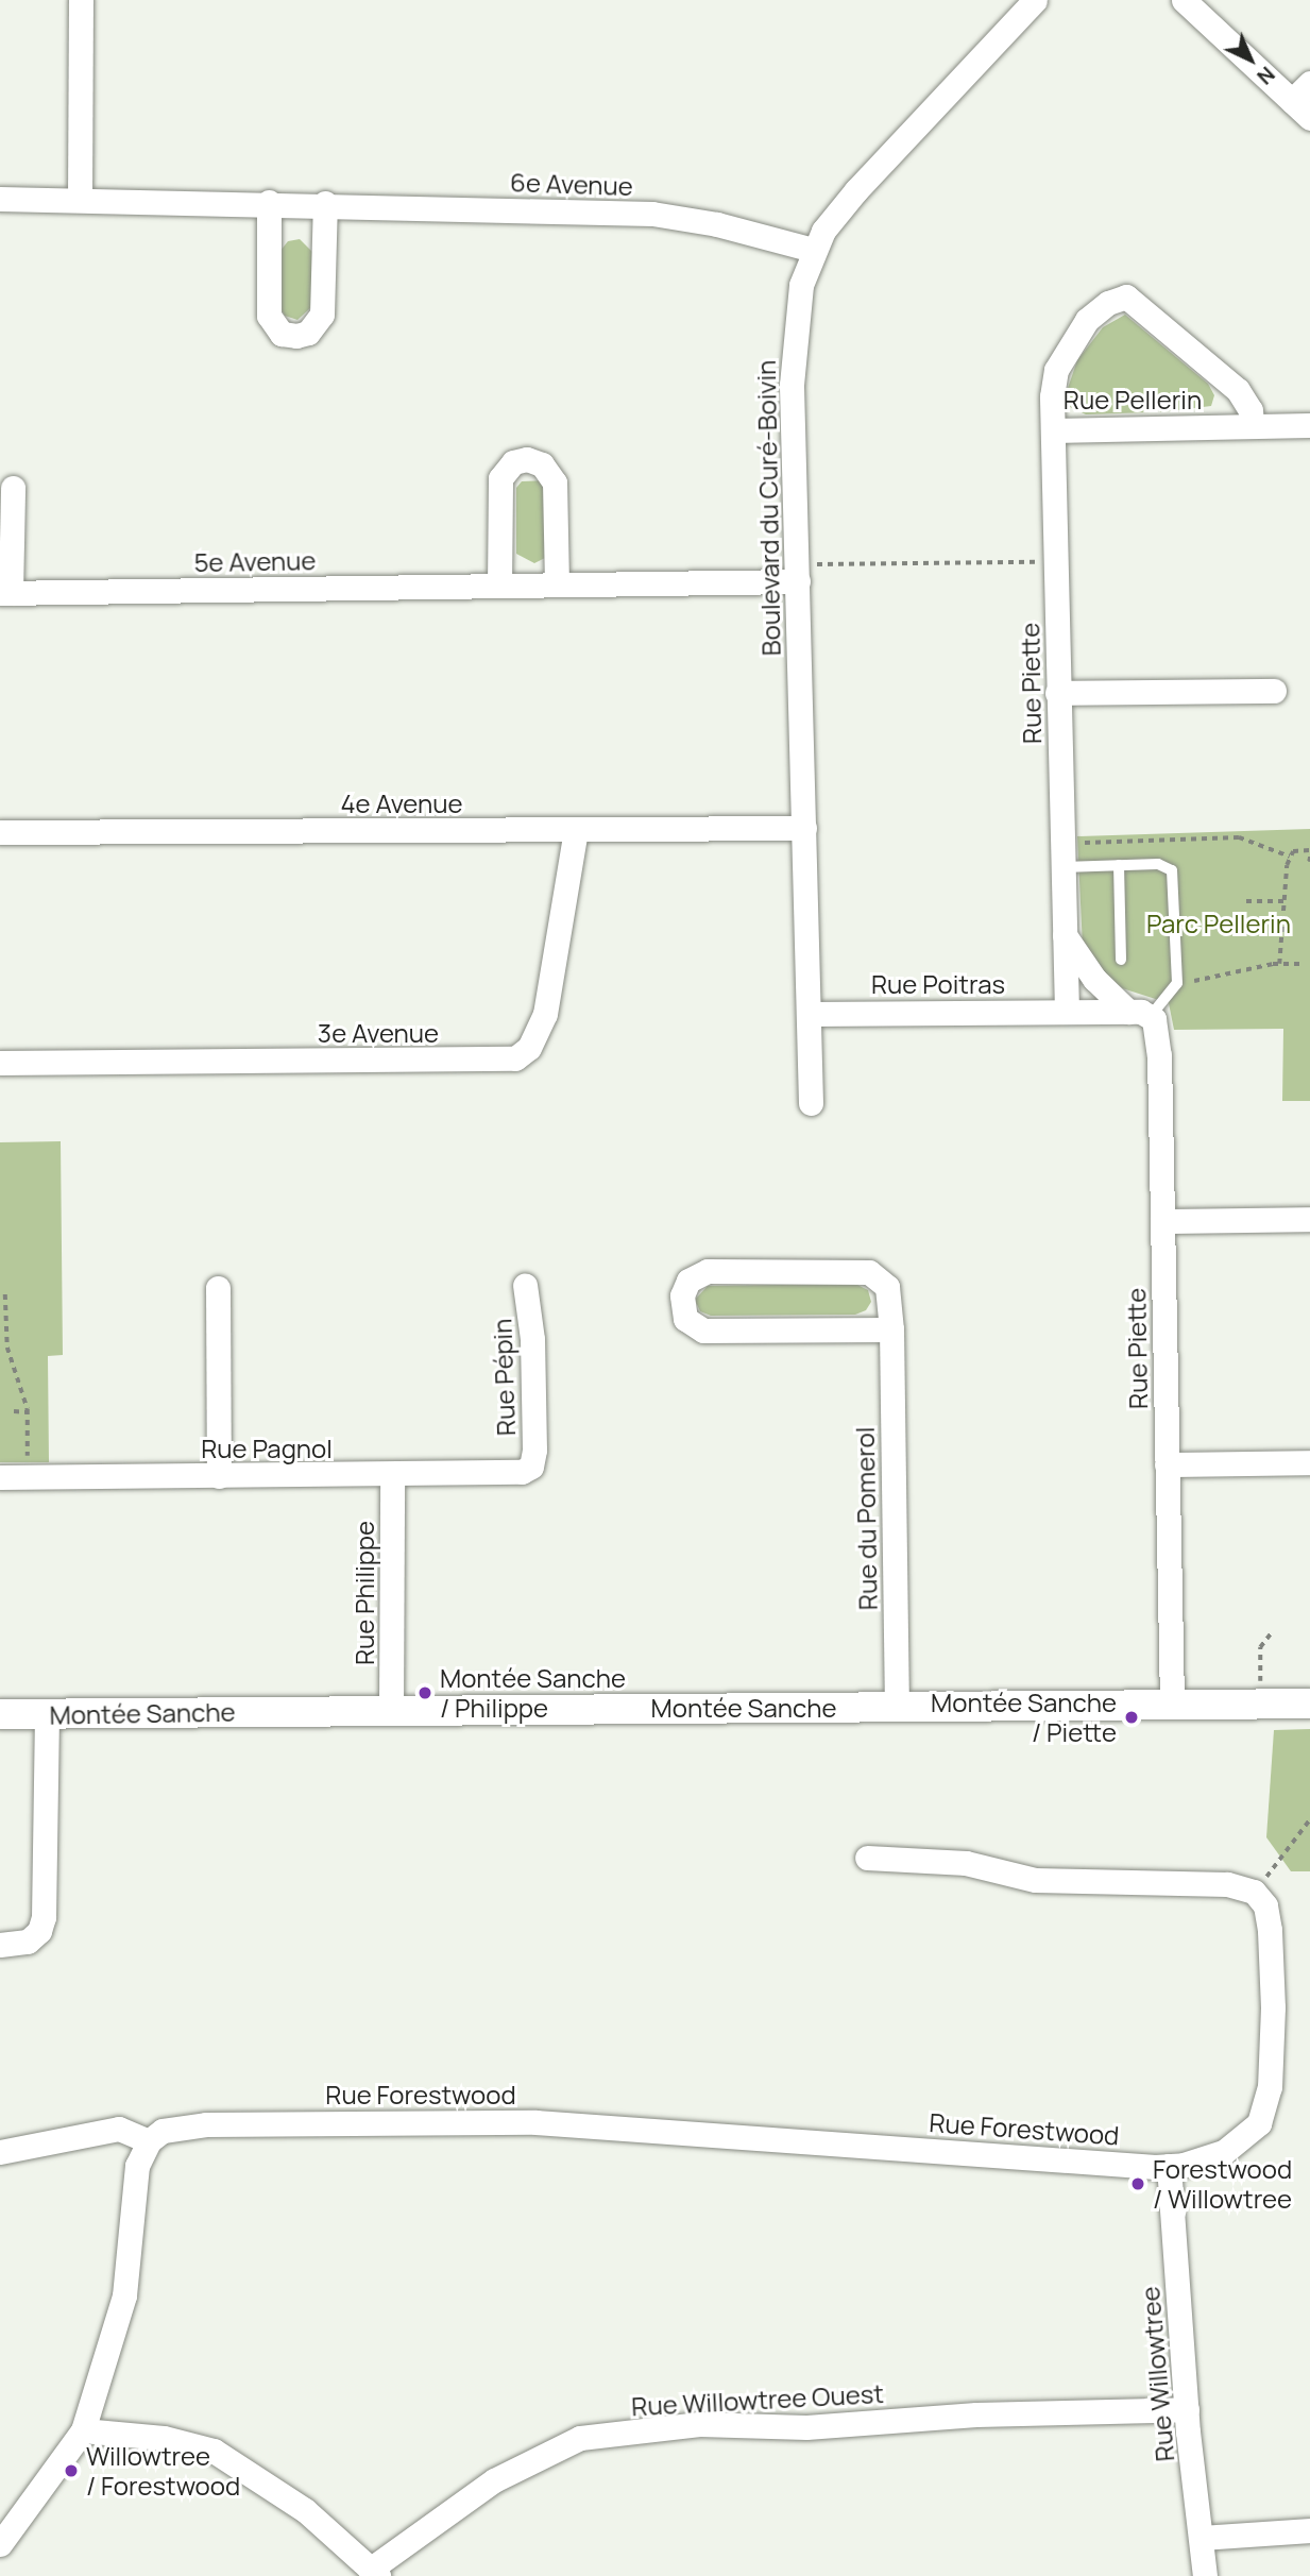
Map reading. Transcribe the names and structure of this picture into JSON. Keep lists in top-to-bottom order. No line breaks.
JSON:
{"streets":{"street":["6e Avenue","Rue Pellerin","Boulevard du Curé-Boivin","5e Avenue","Rue Piette","4e Avenue","Rue Poitras","3e Avenue","Rue Pépin","Rue Pagnol","Rue du Pomerol","Rue Philippe","Montée Sanche","Rue Forestwood","Rue Willowtree","Rue Willowtree Ouest"]},"crossings":[["6e Avenue","Boulevard du Curé-Boivin"],["Rue Pellerin","Rue Piette"],["Boulevard du Curé-Boivin","5e Avenue"],["Boulevard du Curé-Boivin","4e Avenue"],["Boulevard du Curé-Boivin","Rue Poitras"],["Rue Piette","Rue Poitras"],["Rue Piette","Montée Sanche"],["4e Avenue","3e Avenue"],["Rue Pépin","Rue Pagnol"],["Rue Pagnol","Rue Philippe"],["Rue du Pomerol","Montée Sanche"],["Rue Philippe","Montée Sanche"],["Rue Forestwood","Rue Willowtree"],["Rue Willowtree","Rue Willowtree Ouest"]],"parks":["Parc Pellerin"],"places":["Montée Sanche / Philippe","Montée Sanche / Piette","Forestwood / Willowtree","Willowtree / Forestwood"],"north":"bottom right"}
